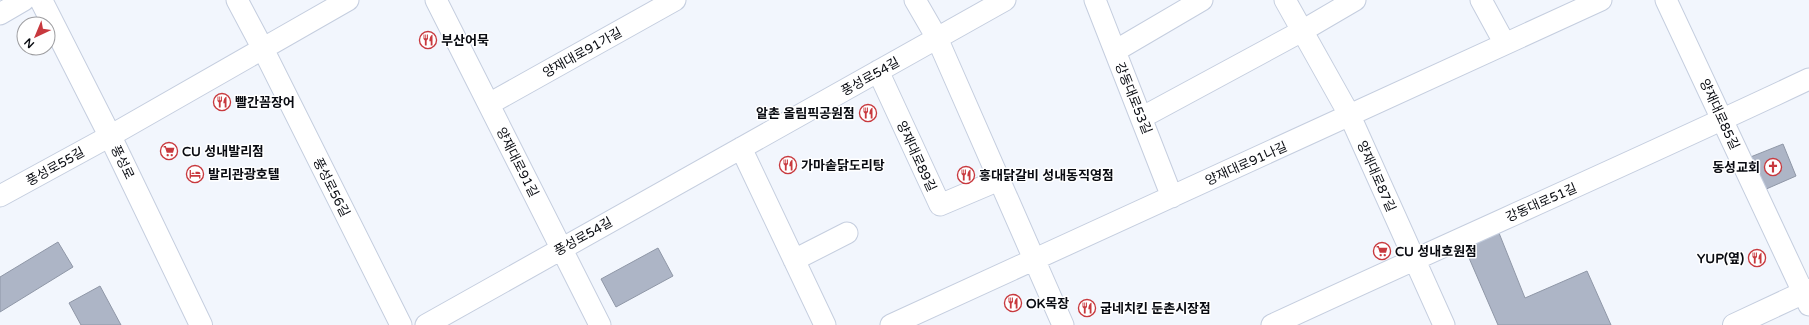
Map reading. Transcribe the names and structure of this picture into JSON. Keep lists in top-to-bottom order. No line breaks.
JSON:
{"streets":{"street":["양재대로91가길","풍성로54길","강동대로53길","양재대로85길","양재대로89길","풍성로","양재대로91길","양재대로91나길","풍성로55길","양재대로87길","풍성로56길","강동대로51길"]},"crossings":[["양재대로91가길","양재대로91길"],["풍성로54길","양재대로89길"],["풍성로54길","양재대로91길"],["강동대로53길","양재대로91나길"],["양재대로85길","강동대로51길"],["풍성로","풍성로55길"],["양재대로91나길","양재대로87길"],["양재대로87길","강동대로51길"]],"places":{"restaurant":["부산어묵","빨간꼼장어","알촌 올림픽공원점","가마솥닭도리탕","홍대닭갈비 성내동직영점","YUP(옆)","OK목장","굽네치킨 둔촌시장점"],"supermarket":["CU 성내발리점","CU 성내호원점"],"church":["동성교회"],"hotel":["발리관광호텔"]},"north":"bottom left"}
